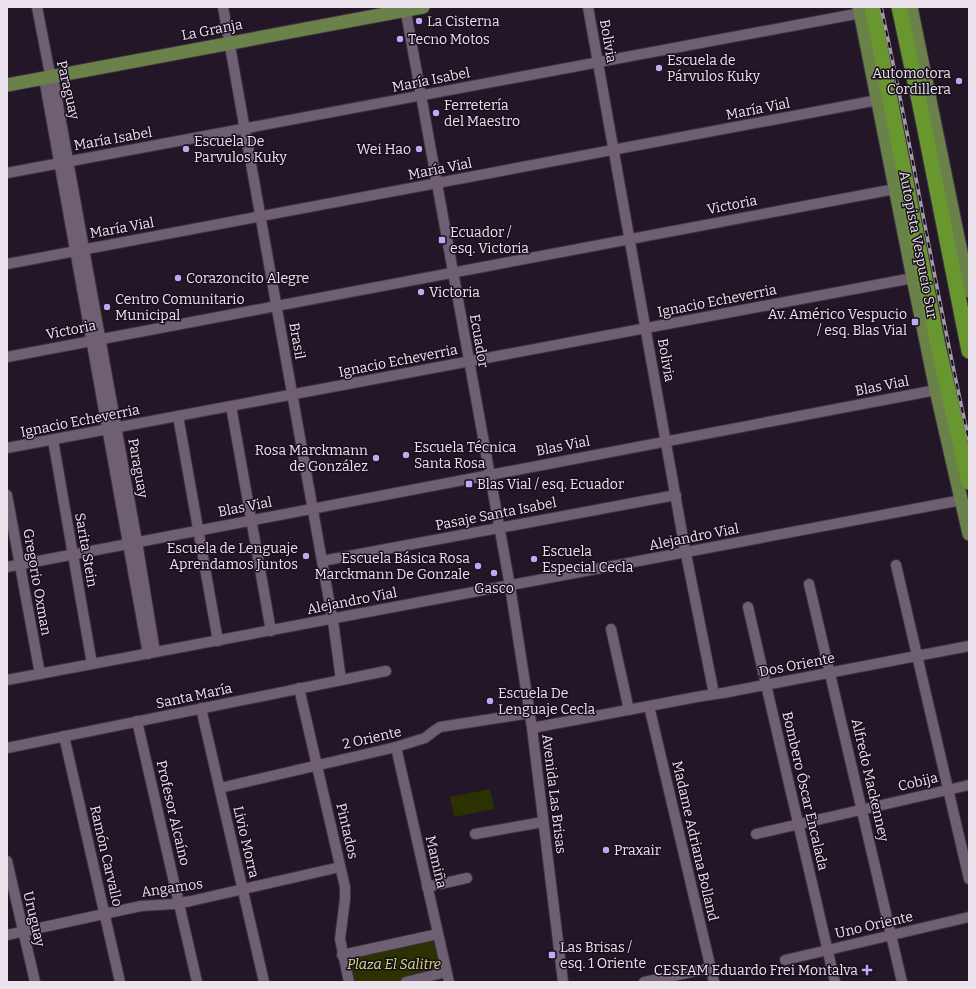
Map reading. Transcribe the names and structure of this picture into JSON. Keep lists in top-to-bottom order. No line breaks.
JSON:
{"streets":{"highway":["Autopista Vespucio Sur"],"main road":["La Granja"],"street":["Bolivia","María Isabel","Paraguay","María Vial","Victoria","Ignacio Echeverria","Brasil","Ecuador","Blas Vial","Pasaje Santa Isabel","Alejandro Vial","Sarita Stein","Gregorio Oxman","Dos Oriente","Santa María","2 Oriente","Alfredo Mackenney","Cobija","Bombero Óscar Encalada","Avenida Las Brisas","Profesor Alcaíno","Pintados","Madame Adriana Bolland","Livio Morra","Ramón Carvallo","Mamiña","Angamos","Uruguay","Uno Oriente"]},"crossings":[["La Granja","Paraguay"],["La Granja","Brasil"],["La Granja","Ecuador"],["Bolivia","María Isabel"],["Bolivia","María Vial"],["Bolivia","Victoria"],["Bolivia","Ignacio Echeverria"],["Bolivia","Blas Vial"],["Bolivia","Pasaje Santa Isabel"],["Bolivia","Alejandro Vial"],["Bolivia","Dos Oriente"],["María Isabel","Paraguay"],["María Isabel","Autopista Vespucio Sur"],["María Isabel","Brasil"],["María Isabel","Ecuador"],["Paraguay","María Vial"],["Paraguay","Victoria"],["Paraguay","Ignacio Echeverria"],["Paraguay","Blas Vial"],["Paraguay","Alejandro Vial"],["María Vial","Brasil"],["María Vial","Ecuador"],["Victoria","Brasil"],["Victoria","Ecuador"],["Ignacio Echeverria","Brasil"],["Ignacio Echeverria","Ecuador"],["Ignacio Echeverria","Sarita Stein"],["Brasil","Blas Vial"],["Brasil","Pasaje Santa Isabel"],["Brasil","Alejandro Vial"],["Brasil","Santa María"],["Ecuador","Blas Vial"],["Ecuador","Pasaje Santa Isabel"],["Ecuador","Alejandro Vial"],["Ecuador","Avenida Las Brisas"],["Blas Vial","Sarita Stein"],["Blas Vial","Gregorio Oxman"],["Alejandro Vial","Sarita Stein"],["Alejandro Vial","Gregorio Oxman"],["Alejandro Vial","Avenida Las Brisas"],["Dos Oriente","Alfredo Mackenney"],["Dos Oriente","Bombero Óscar Encalada"],["Dos Oriente","Avenida Las Brisas"],["Dos Oriente","Madame Adriana Bolland"],["Santa María","Profesor Alcaíno"],["Santa María","Pintados"],["Santa María","Livio Morra"],["Santa María","Ramón Carvallo"],["2 Oriente","Avenida Las Brisas"],["2 Oriente","Pintados"],["2 Oriente","Livio Morra"],["2 Oriente","Mamiña"],["Alfredo Mackenney","Cobija"],["Alfredo Mackenney","Uno Oriente"],["Cobija","Bombero Óscar Encalada"],["Bombero Óscar Encalada","Uno Oriente"],["Profesor Alcaíno","Angamos"],["Pintados","Angamos"],["Livio Morra","Angamos"],["Ramón Carvallo","Angamos"],["Angamos","Uruguay"]],"parks":["Plaza El Salitre"],"places":{"other":["La Cisterna","Tecno Motos","Escuela de Párvulos Kuky","Automotora Cordillera","Ferretería del Maestro","Escuela De Parvulos Kuky","Wei Hao","Corazoncito Alegre","Victoria","Centro Comunitario Municipal","Escuela Técnica Santa Rosa","Rosa Marckmann de González","Escuela de Lenguaje Aprendamos Juntos","Escuela Especial Cecla","Escuela Básica Rosa Marckmann De Gonzale","Gasco","Escuela De Lenguaje Cecla","Praxair"],"transit":["Ecuador / esq. Victoria","Av. Américo Vespucio / esq. Blas Vial","Blas Vial / esq. Ecuador","Las Brisas / esq. 1 Oriente"],"health":["CESFAM Eduardo Frei Montalva"]}}
